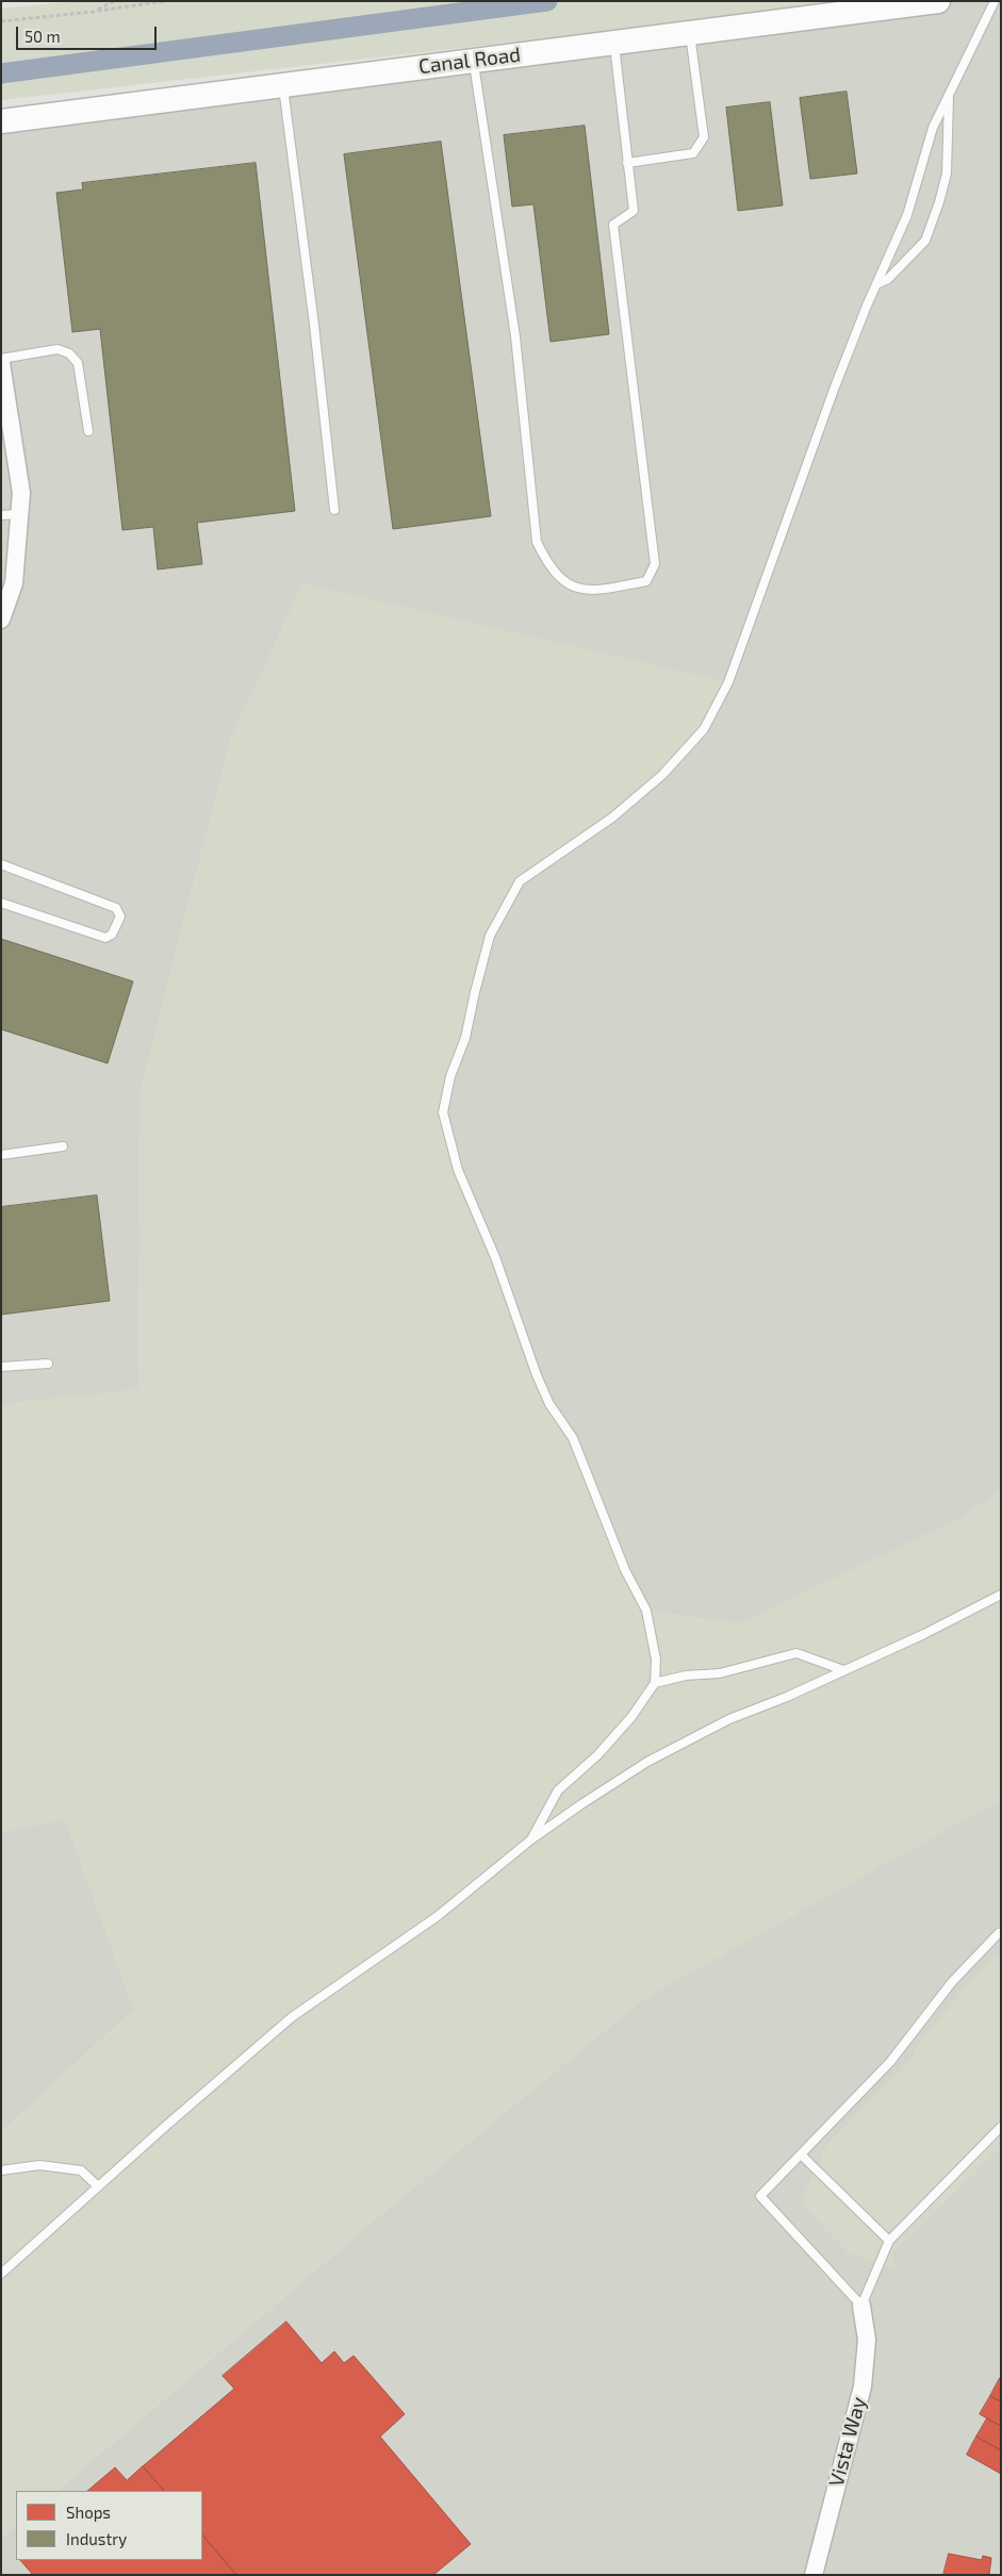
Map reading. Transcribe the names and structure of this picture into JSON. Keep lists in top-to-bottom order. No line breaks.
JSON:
{"streets":{"main road":["Canal Road"],"street":["Vista Way"]},"legend":["Shops","Industry"],"scale_bar":"50 m"}
